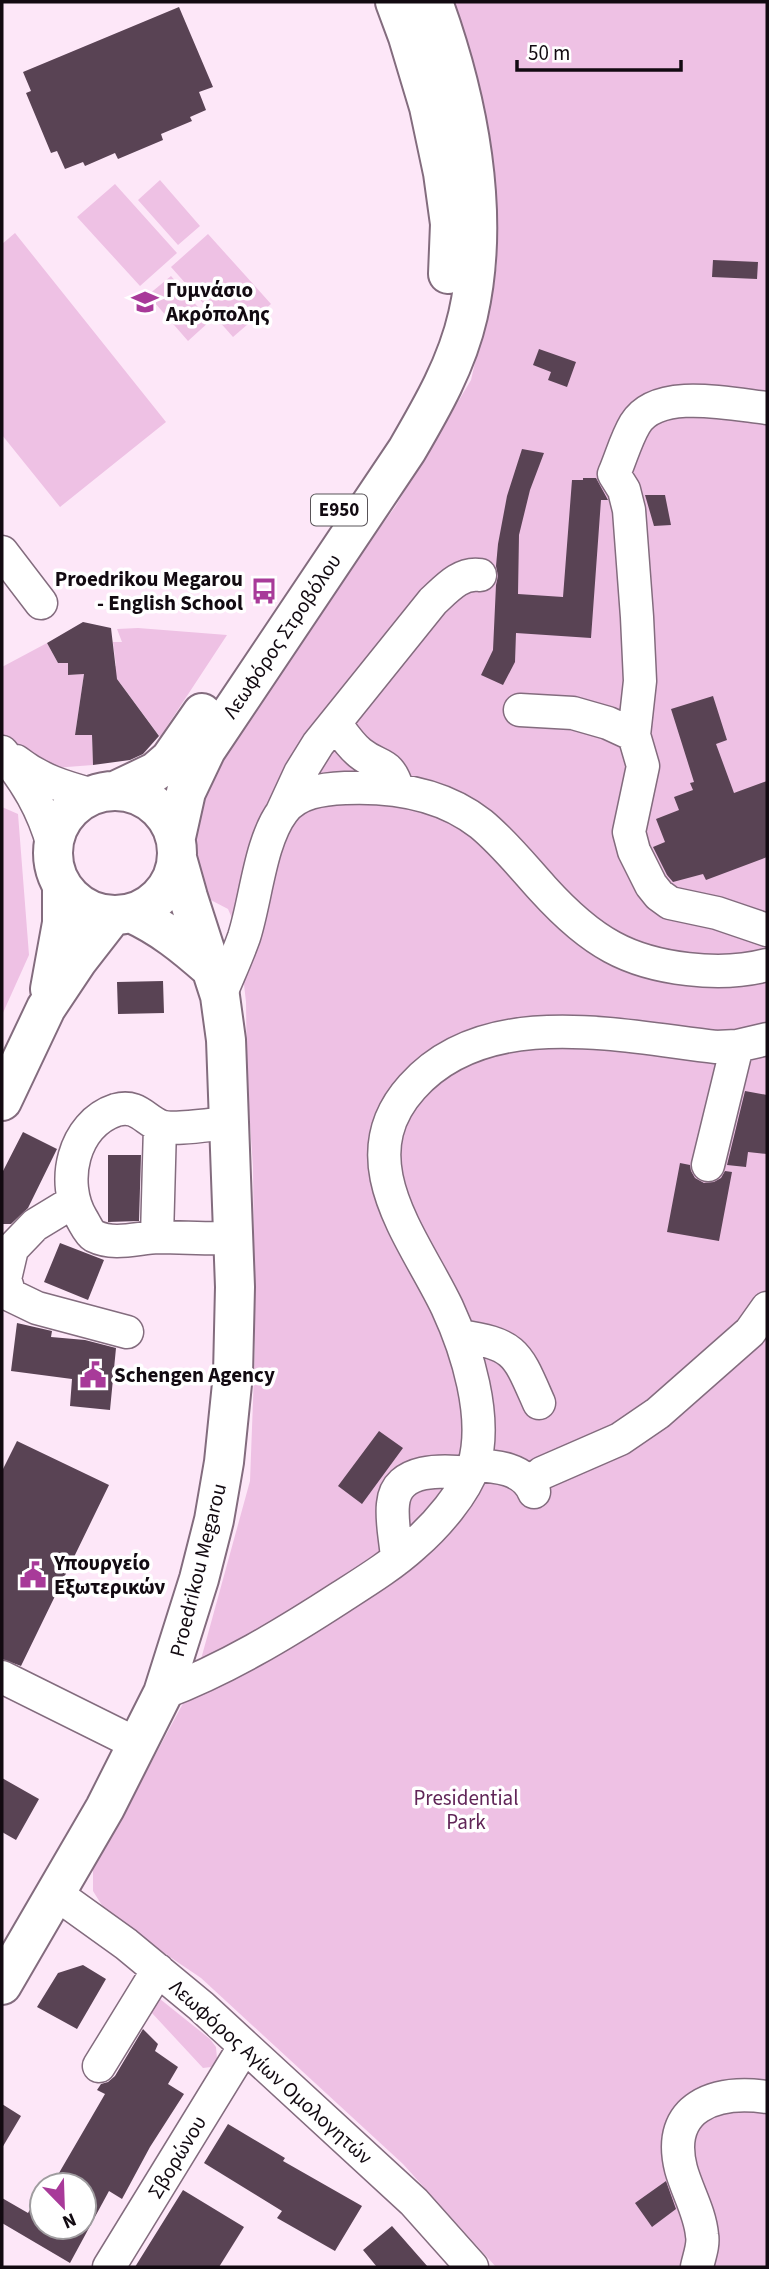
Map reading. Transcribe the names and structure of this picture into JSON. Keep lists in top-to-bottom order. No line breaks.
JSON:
{"streets":{"main road":["E950","Λεωφόρος Στροβόλου","Proedrikou Megarou"],"street":["Λεωφόρος Αγίων Ομολογητών","Σβορώνου"]},"crossings":[["E950","Proedrikou Megarou"],["E950","Λεωφόρος Αγίων Ομολογητών"],["Λεωφόρος Στροβόλου","Proedrikou Megarou"],["Proedrikou Megarou","Λεωφόρος Αγίων Ομολογητών"],["Λεωφόρος Αγίων Ομολογητών","Σβορώνου"]],"parks":["Presidential Park"],"places":{"school or university":["Γυμνάσιο Ακρόπολης"],"bus stop":["Proedrikou Megarou - English School"],"public building":["Schengen Agency","Υπουργείο Εξωτερικών"]},"scale_bar":"50 m","north":"bottom right"}
